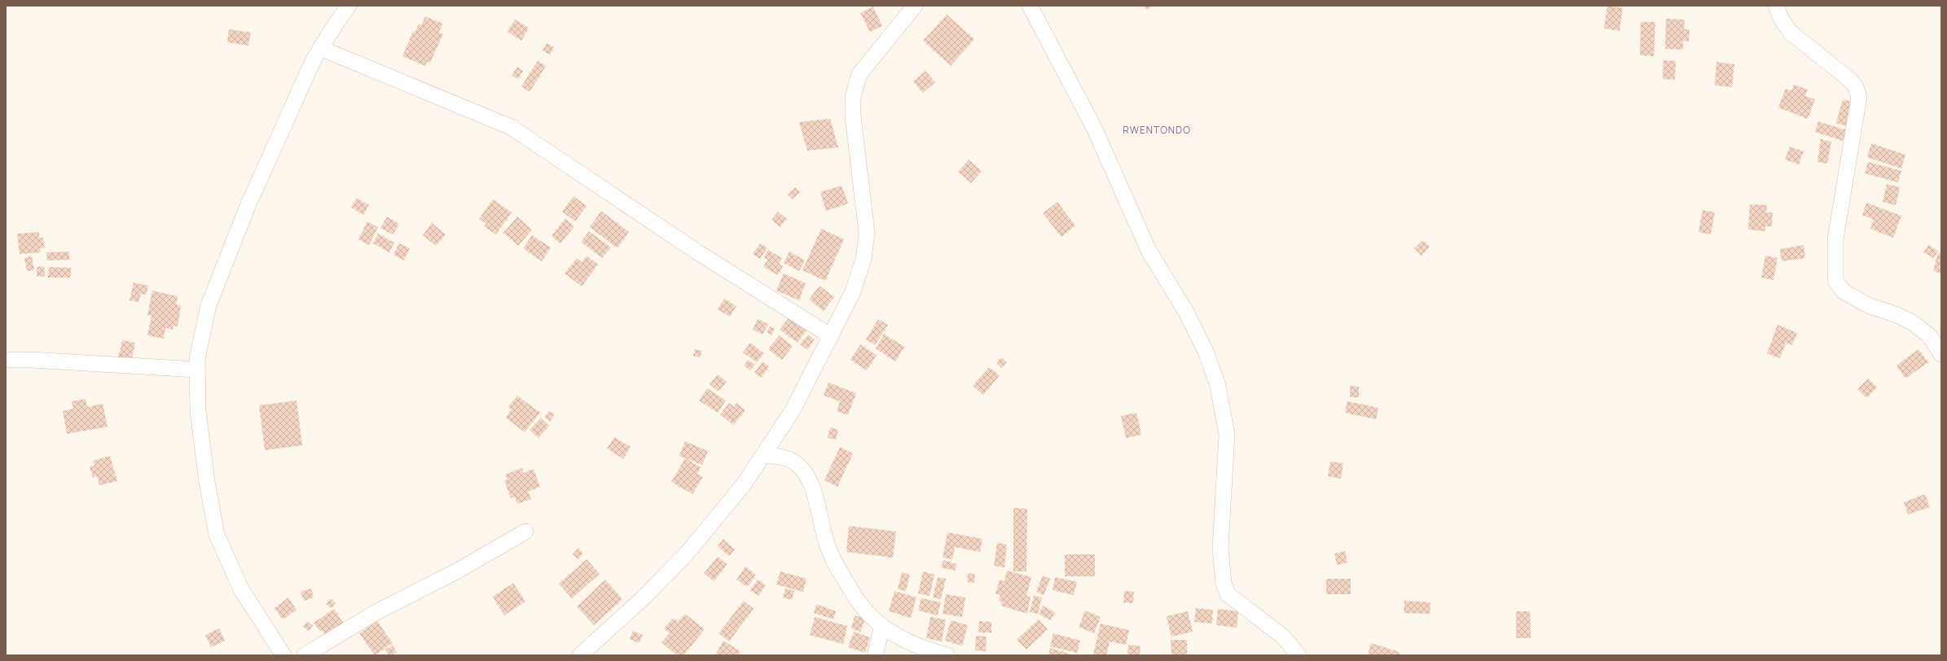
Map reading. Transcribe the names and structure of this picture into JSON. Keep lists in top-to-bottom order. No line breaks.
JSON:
{"districts":["RWENTONDO"]}
